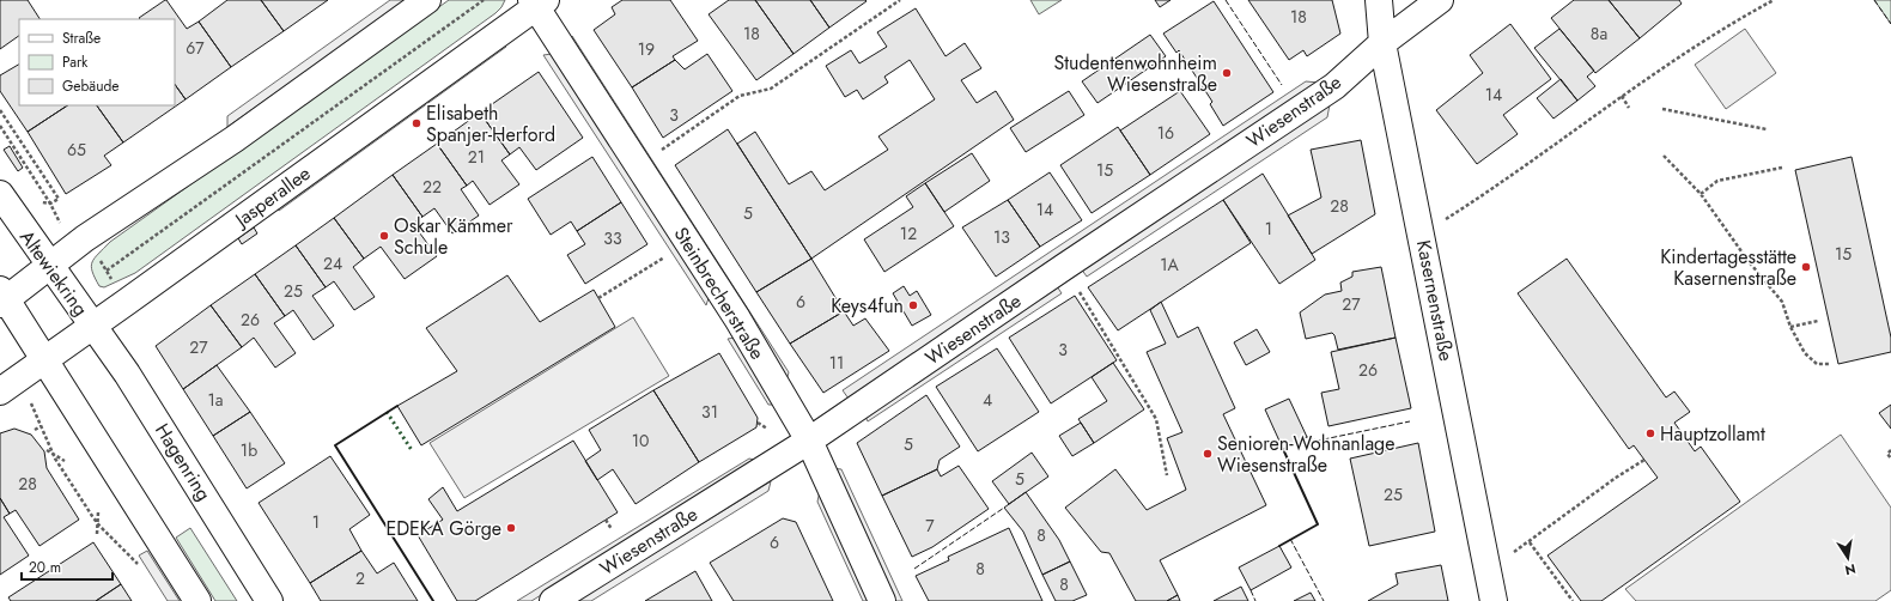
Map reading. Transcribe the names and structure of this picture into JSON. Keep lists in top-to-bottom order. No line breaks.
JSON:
{"streets":{"street":["Wiesenstraße","Jasperallee","Altewiekring","Steinbrecherstraße","Kasernenstraße","Hagenring"]},"crossings":[["Wiesenstraße","Steinbrecherstraße"],["Wiesenstraße","Kasernenstraße"],["Jasperallee","Altewiekring"],["Jasperallee","Steinbrecherstraße"],["Jasperallee","Hagenring"],["Altewiekring","Hagenring"]],"places":["Studentenwohnheim Wiesenstraße","Elisabeth Spanjer-Herford","Oskar Kämmer Schule","Kindertagesstätte Kasernenstraße","Keys4fun","Hauptzollamt","Senioren-Wohnanlage Wiesenstraße","EDEKA Görge"],"house_numbers":["18","18","8a","67","19","14","3","16","65","21","15","22","28","14","5","1","12","13","33","15","24","1A","25","6","27","26","27","3","11","26","1a","4","31","10","5","1b","5","28","25","1","7","8","6","8","2","8"],"legend":["Straße","Park","Gebäude"],"scale_bar":"20 m","north":"bottom"}
